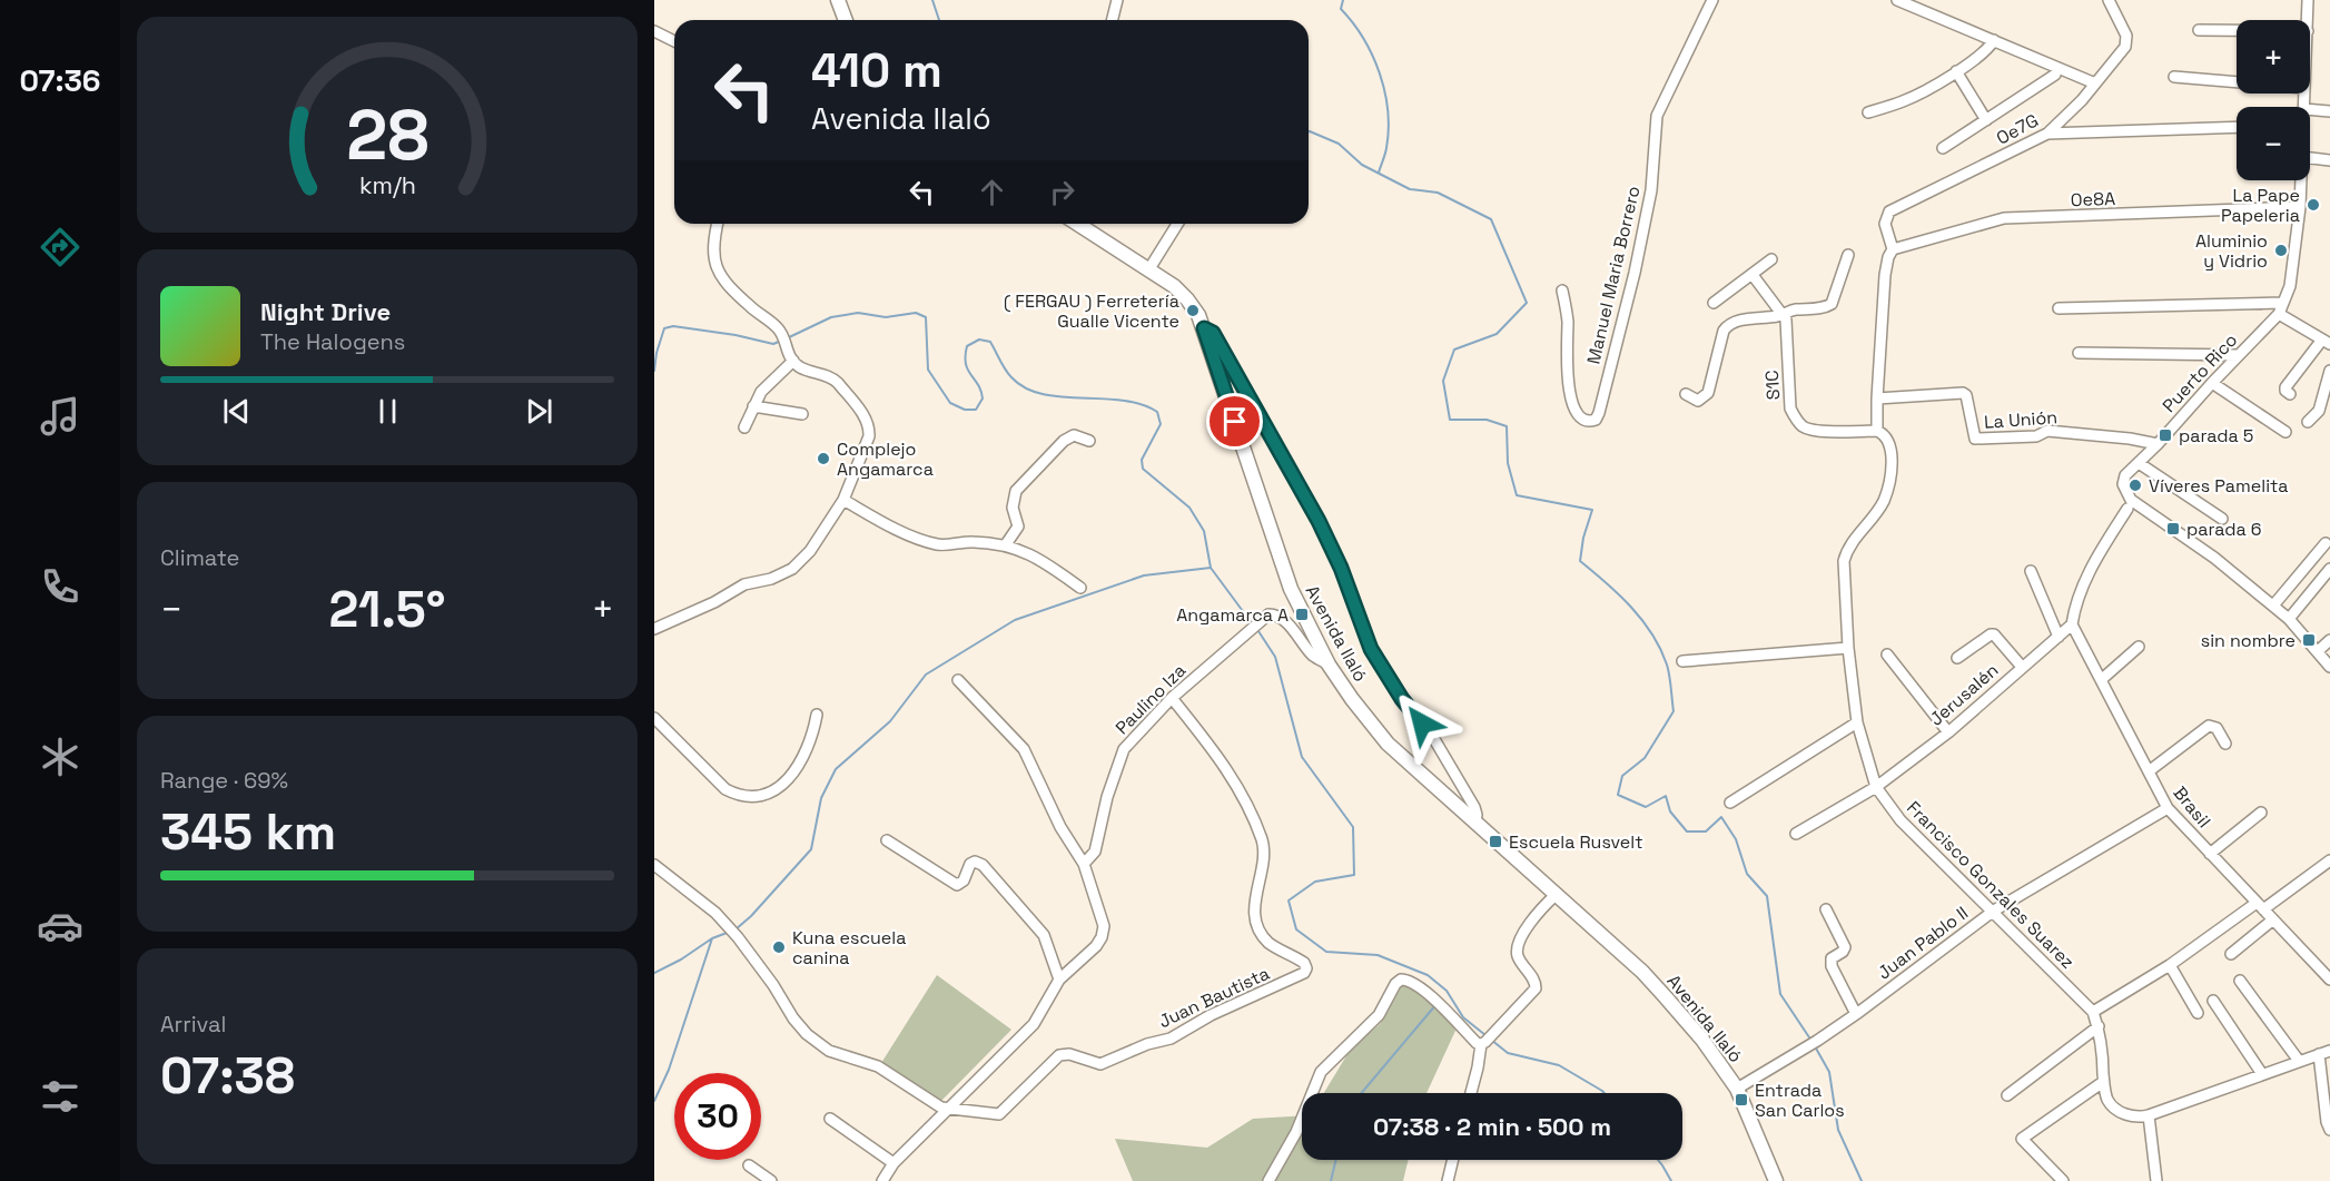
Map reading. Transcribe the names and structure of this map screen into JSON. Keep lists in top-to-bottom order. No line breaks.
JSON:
{"streets":{"main road":["Avenida Ilaló"],"street":["Oe7G","Oe8A","Manuel Maria Borrero","Puerto Rico","S1C","La Unión","Jerusalén","Paulino Iza","Brasil","Francisco Gonzales Suarez","Juan Pablo II","Juan Bautista"]},"crossings":[["Oe7G","Oe8A"],["Oe8A","Puerto Rico"],["Puerto Rico","La Unión"],["S1C","Francisco Gonzales Suarez"],["Avenida Ilaló","Paulino Iza"],["Avenida Ilaló","Juan Pablo II"],["Jerusalén","Brasil"],["Jerusalén","Francisco Gonzales Suarez"],["Paulino Iza","Juan Bautista"],["Brasil","Juan Pablo II"],["Francisco Gonzales Suarez","Juan Pablo II"]],"places":{"other":["La Pape Papeleria","Aluminio y Vidrio","( FERGAU ) Ferretería Gualle Vicente","Complejo Angamarca","Víveres Pamelita","Kuna escuela canina"],"transit":["parada 5","parada 6","Angamarca A","sin nombre","Escuela Rusvelt","Entrada San Carlos"]},"page":{"tabs":"07:36","map_buttons":["+","−"],"turn":["410 m","Avenida Ilaló"],"song":["Night Drive","The Halogens"],"tile":["Climate",["Range · 69%","345 km"],["Arrival","07:38"]],"heat":["−","21.5°","+"],"limit":"30","trip":"07:38 · 2 min · 500 m","gauge":["28","km/h"]}}
